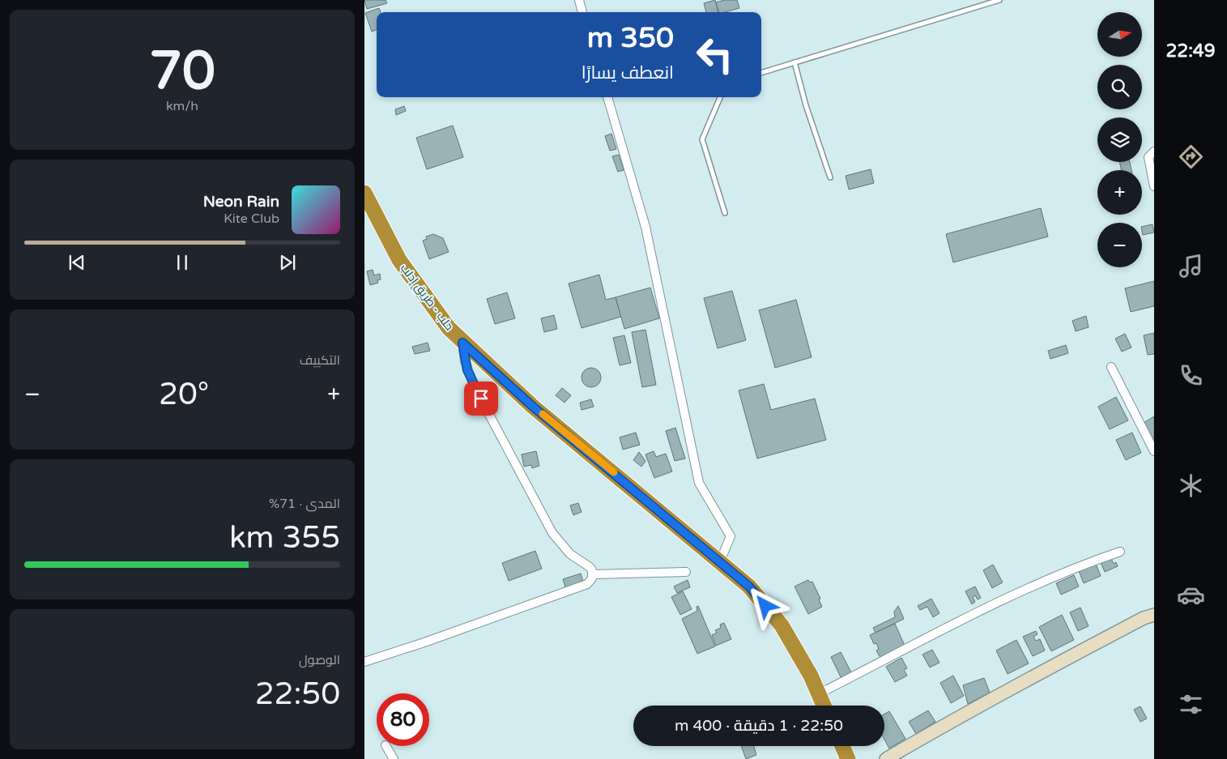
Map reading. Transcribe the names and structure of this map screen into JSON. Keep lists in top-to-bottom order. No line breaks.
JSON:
{"streets":{"highway":["حلب - طريق إدلب"]},"north":"right","page":{"tabs":"22:49","tile":[["70","km/h"],"التكييف",["المدى · 71%","355 km"],["الوصول","22:50"]],"map_buttons":["+","−"],"turn":["350 m","انعطف يسارًا"],"song":["Neon Rain","Kite Club"],"heat":["−","20°","+"],"limit":"80","trip":"22:50 · 1 دقيقة · 400 m"}}
